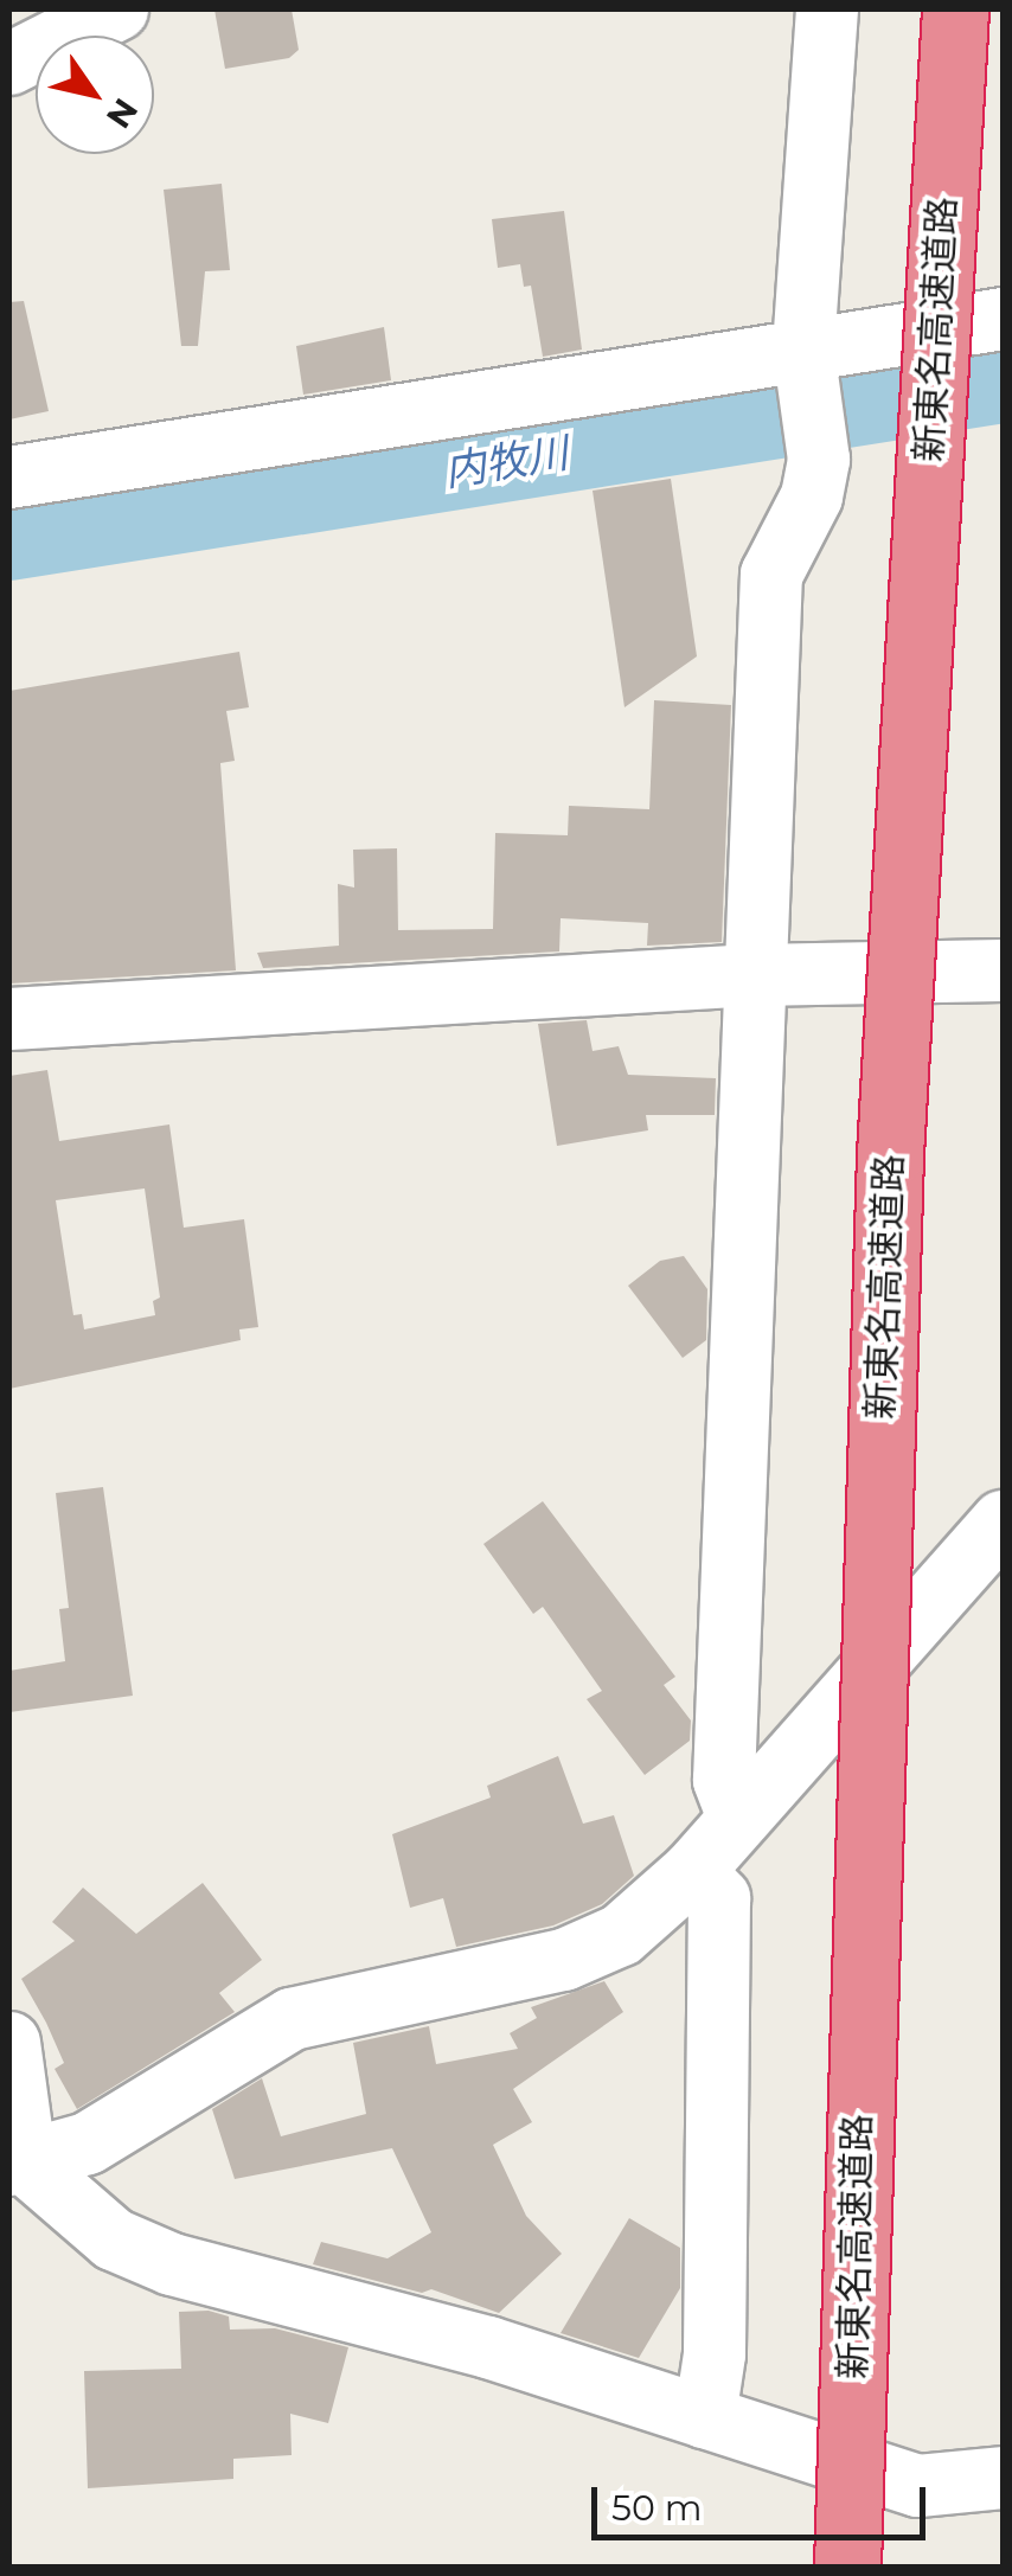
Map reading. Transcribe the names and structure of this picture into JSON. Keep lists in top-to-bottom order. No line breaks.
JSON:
{"streets":{"highway":["新東名高速道路"]},"water":["内牧川"],"scale_bar":"50 m","north":"bottom right"}
